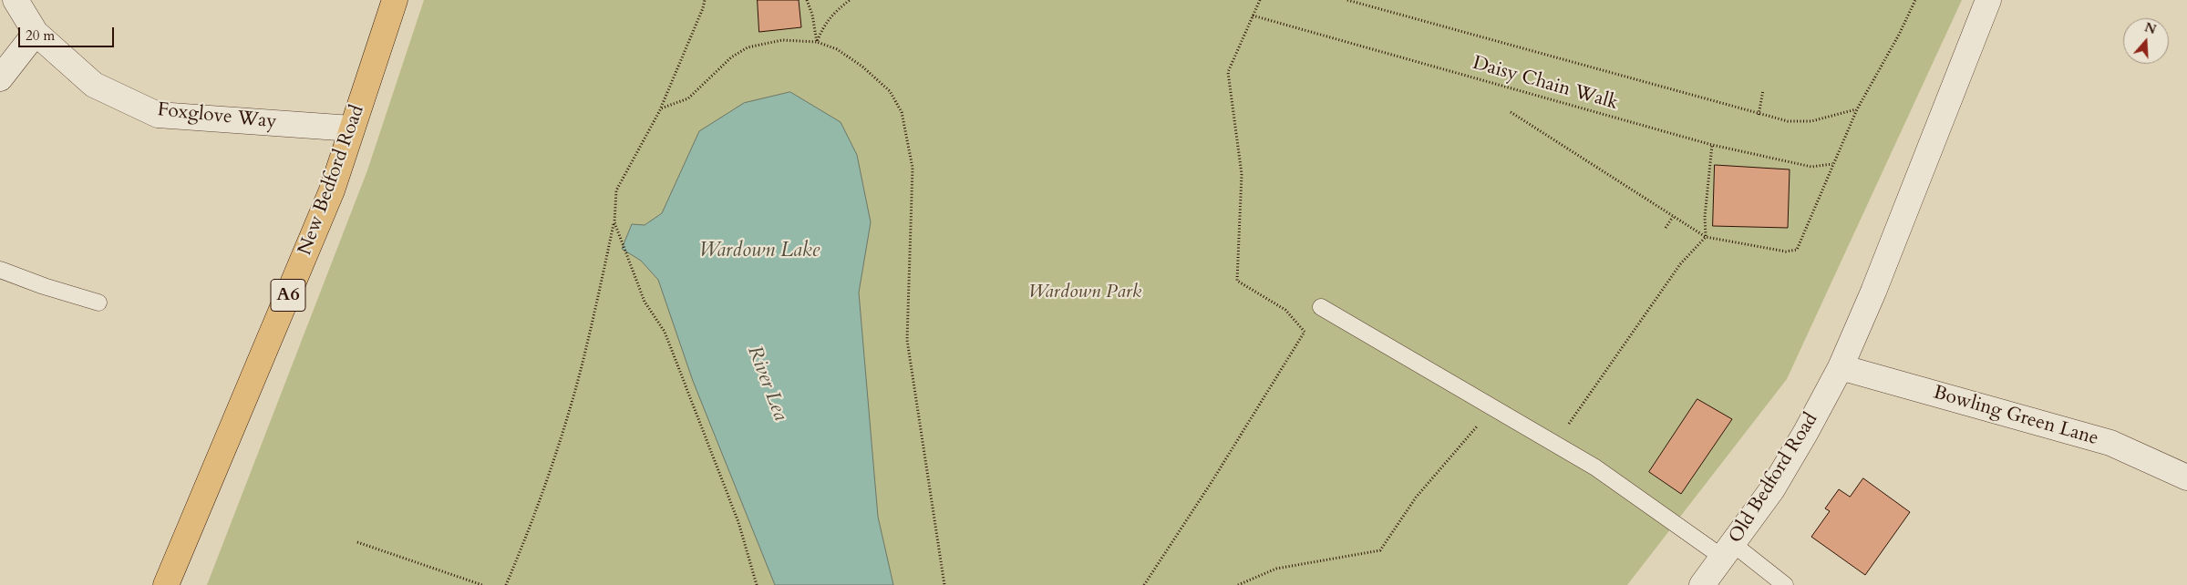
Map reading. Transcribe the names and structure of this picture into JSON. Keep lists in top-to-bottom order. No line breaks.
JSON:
{"streets":{"highway":["New Bedford Road","A6"],"street":["Foxglove Way","Bowling Green Lane","Old Bedford Road"],"path":["Daisy Chain Walk"]},"crossings":[["Foxglove Way","New Bedford Road"],["Bowling Green Lane","Old Bedford Road"]],"water":["Wardown Lake","River Lea"],"parks":["Wardown Park"],"scale_bar":"20 m","north":"top"}
